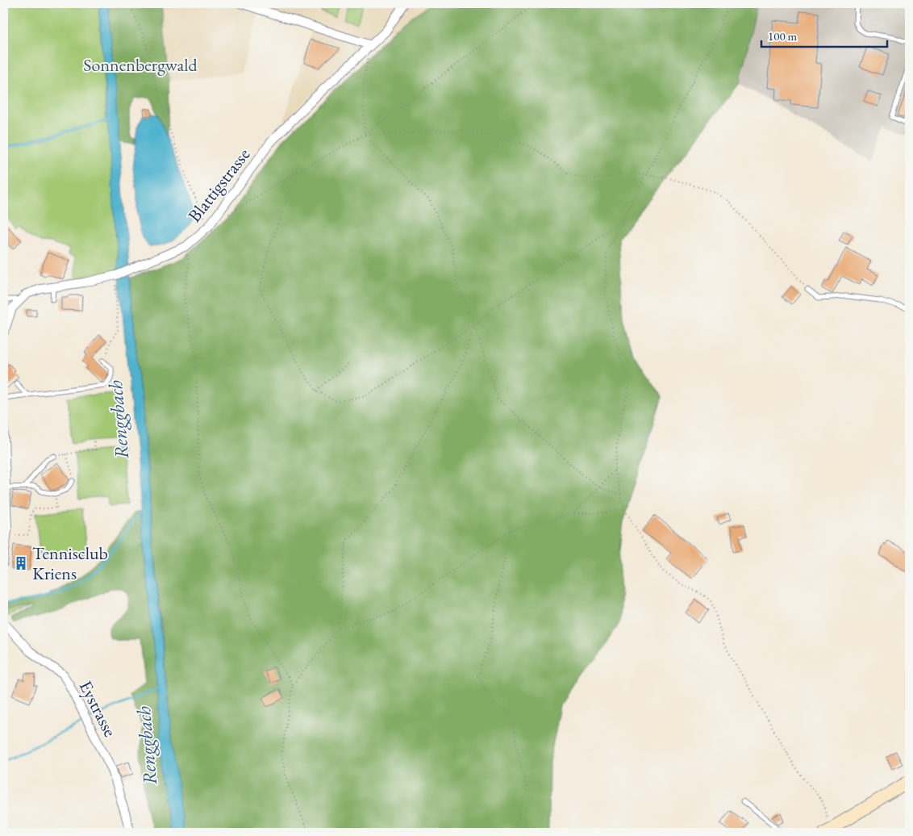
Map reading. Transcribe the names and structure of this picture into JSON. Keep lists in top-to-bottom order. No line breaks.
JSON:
{"streets":{"street":["Blattigstrasse","Eystrasse"]},"water":["Renggbach"],"parks":["Sonnenbergwald"],"places":{"building":["Tennisclub Kriens"]},"scale_bar":"100 m"}
